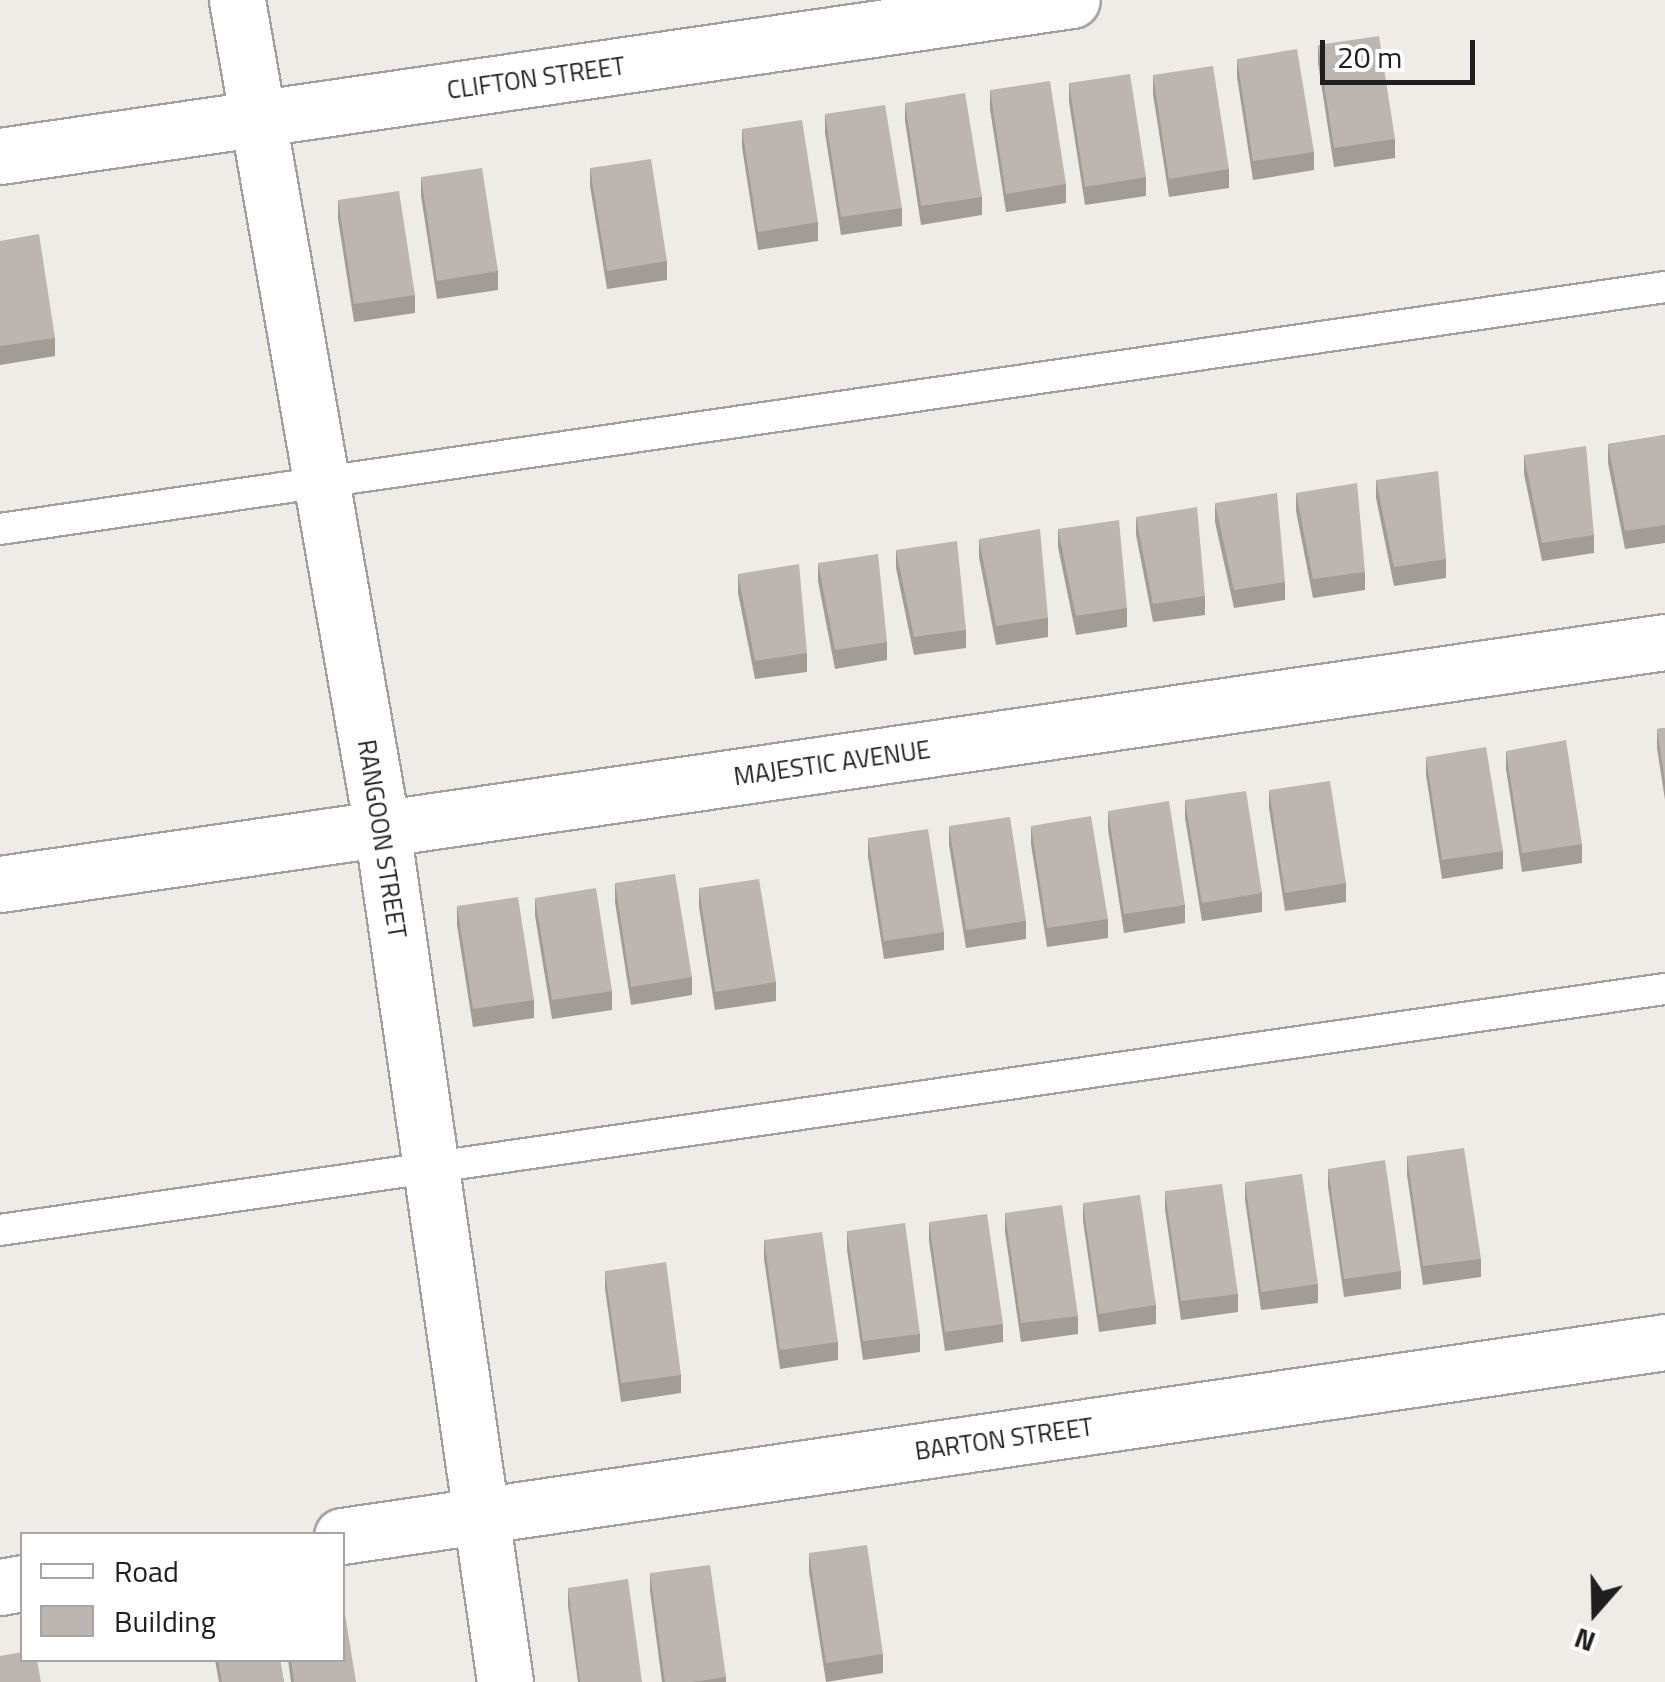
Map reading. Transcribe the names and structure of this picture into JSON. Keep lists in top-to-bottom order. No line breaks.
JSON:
{"streets":{"street":["CLIFTON STREET","MAJESTIC AVENUE","RANGOON STREET","BARTON STREET"]},"crossings":[["CLIFTON STREET","RANGOON STREET"],["MAJESTIC AVENUE","RANGOON STREET"],["RANGOON STREET","BARTON STREET"]],"legend":["Road","Building"],"scale_bar":"20 m","north":"bottom"}
